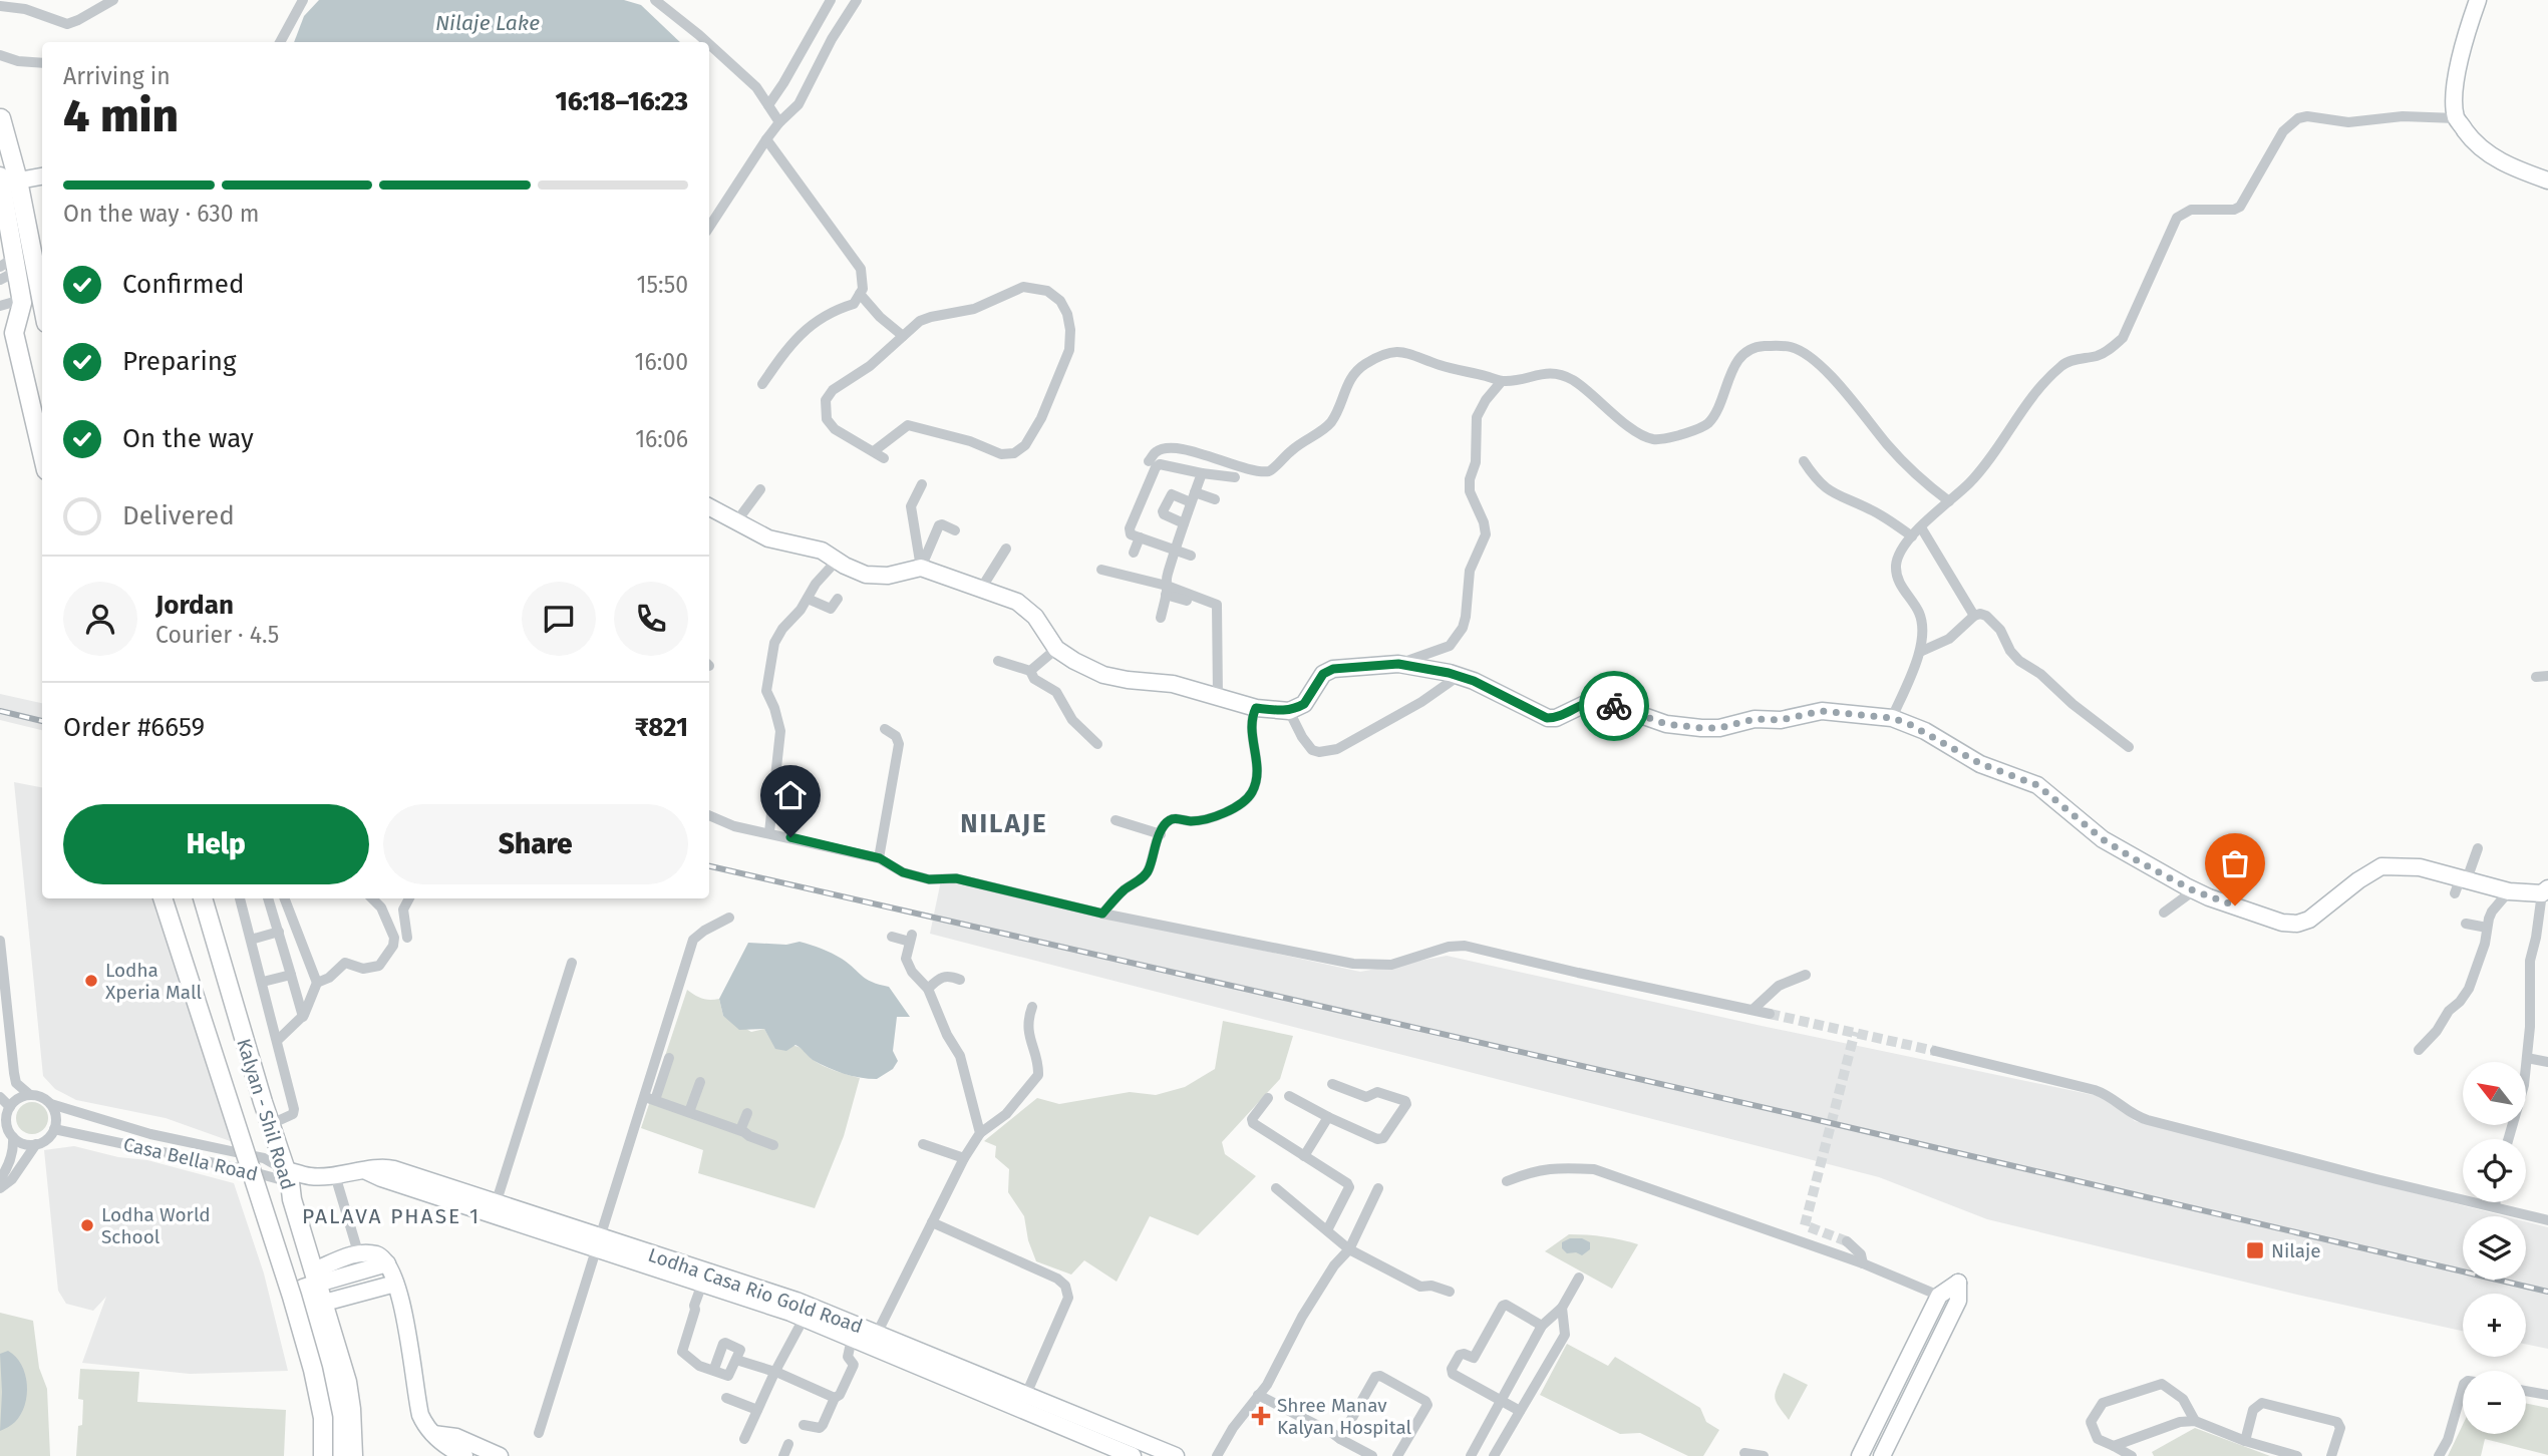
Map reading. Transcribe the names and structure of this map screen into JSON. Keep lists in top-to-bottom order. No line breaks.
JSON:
{"streets":{"main road":["Kalyan - Shil Road"],"street":["Casa Bella Road","Lodha Casa Rio Gold Road"]},"crossings":[["Kalyan - Shil Road","Casa Bella Road"],["Casa Bella Road","Lodha Casa Rio Gold Road"]],"districts":["NILAJE","PALAVA PHASE 1"],"water":["Nilaje Lake"],"places":{"other":["Lodha Xperia Mall","Lodha World School"],"transit":["Nilaje"],"health":["Shree Manav Kalyan Hospital"]},"north":"top left","page":{"heading":["4 min","Arriving in","16:18–16:23"],"panel":["Jordan","Courier · 4.5","Order #6659","₹821"],"bar":"On the way · 630 m","list":[["Confirmed","15:50"],["Preparing","16:00"],["On the way","16:06"],"Delivered"],"buttons":["Help","Share"],"map_buttons":["+","−"]}}
